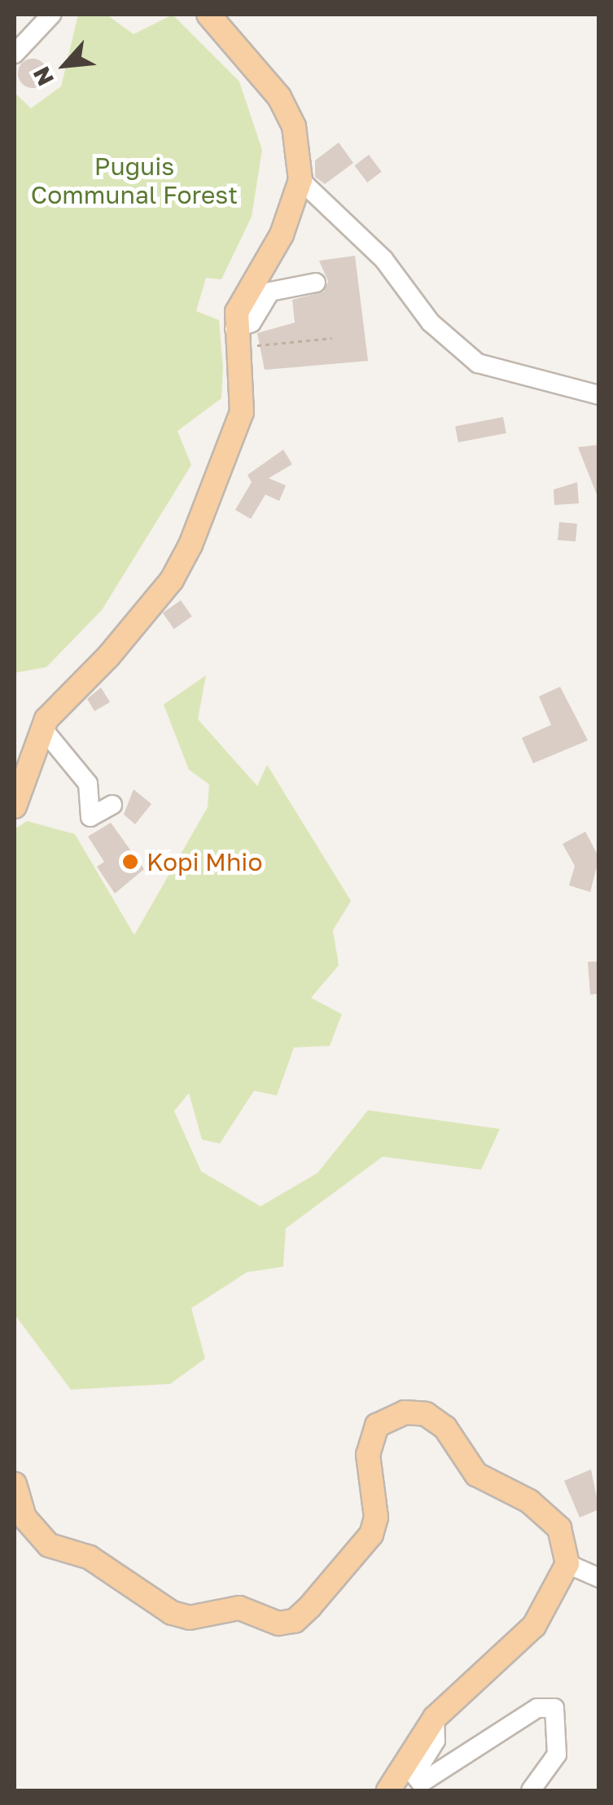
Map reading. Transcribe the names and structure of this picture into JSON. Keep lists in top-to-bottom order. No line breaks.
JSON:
{"parks":["Puguis Communal Forest"],"places":["Kopi Mhio"],"north":"bottom left"}
